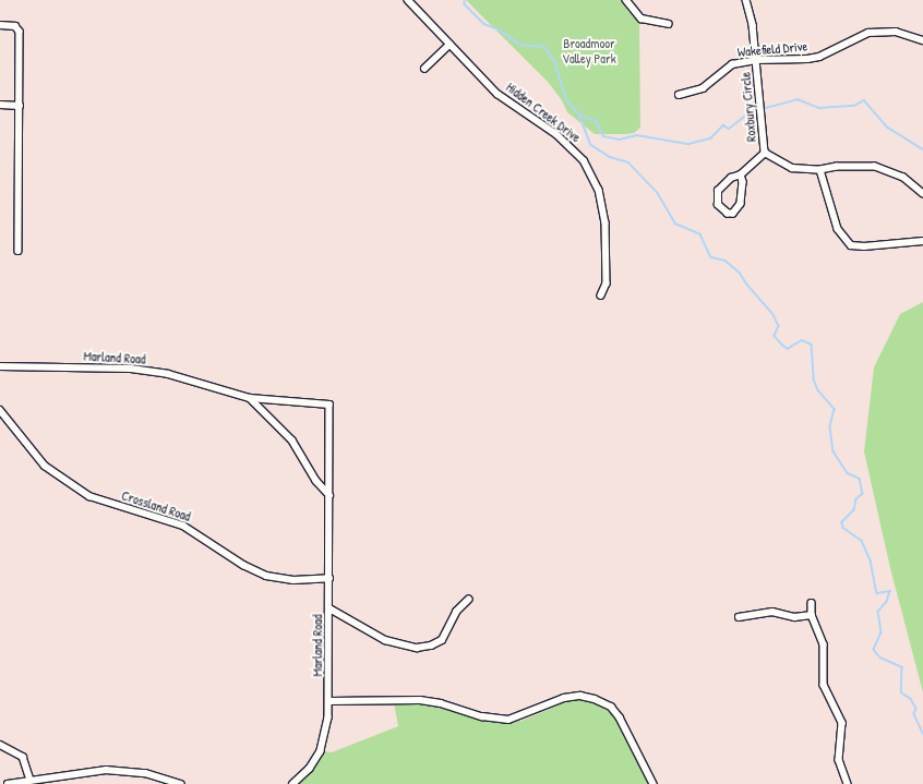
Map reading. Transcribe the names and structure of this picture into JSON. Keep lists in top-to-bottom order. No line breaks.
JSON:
{"streets":{"street":["Wakefield Drive","Roxbury Circle","Hidden Creek Drive","Marland Road","Crossland Road"]},"crossings":[["Wakefield Drive","Roxbury Circle"],["Marland Road","Crossland Road"]],"parks":["Broadmoor Valley Park"]}
